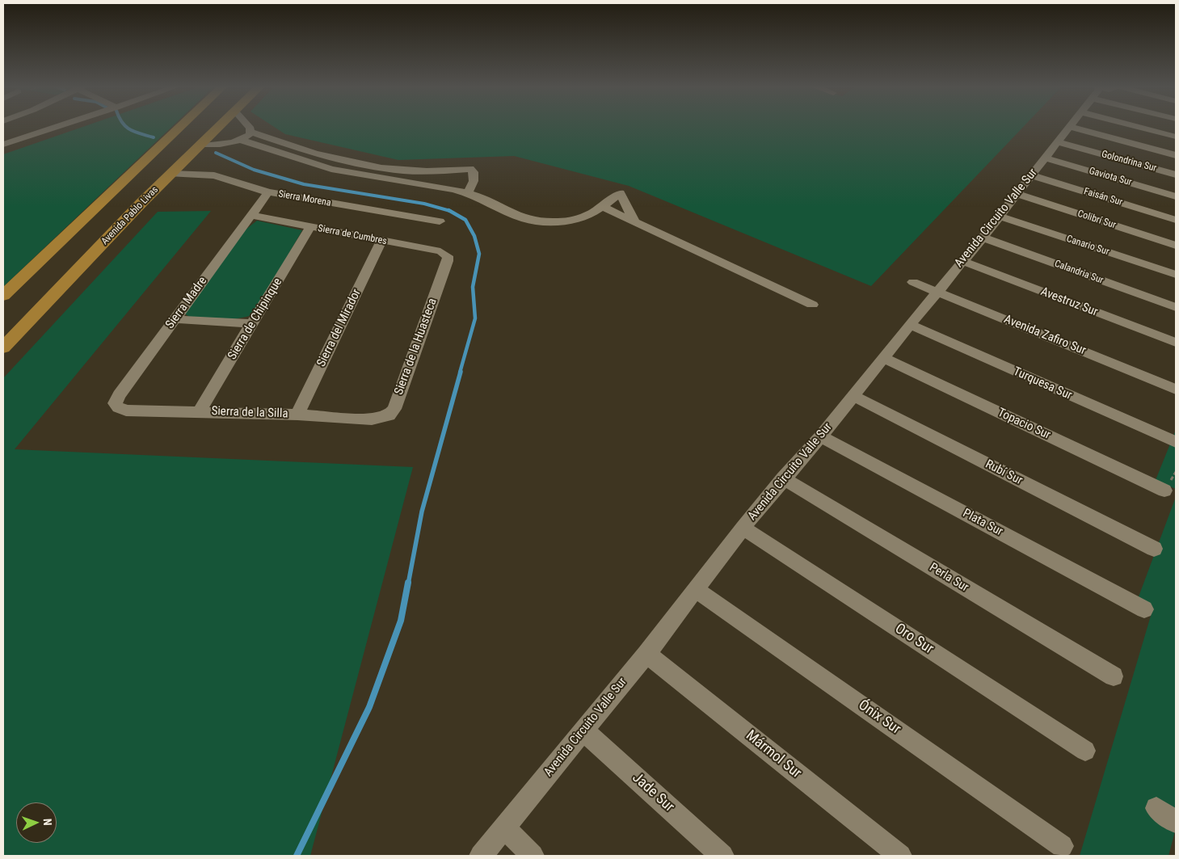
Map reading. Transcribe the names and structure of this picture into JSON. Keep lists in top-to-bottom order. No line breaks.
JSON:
{"streets":{"main road":["Avenida Pablo Livas"],"street":["Golondrina Sur","Gaviota Sur","Faisán Sur","Sierra Morena","Avenida Circuito Valle Sur","Colibrí Sur","Sierra de Cumbres","Canario Sur","Calandria Sur","Avestruz Sur","Sierra Madre","Sierra de Chipinque","Sierra del Mirador","Avenida Zafiro Sur","Sierra de la Huasteca","Turquesa Sur","Sierra de la Silla","Topacio Sur","Rubí Sur","Plata Sur","Perla Sur","Oro Sur","Ónix Sur","Mármol Sur","Jade Sur"]},"crossings":[["Golondrina Sur","Avenida Circuito Valle Sur"],["Gaviota Sur","Avenida Circuito Valle Sur"],["Faisán Sur","Avenida Circuito Valle Sur"],["Sierra Morena","Avenida Pablo Livas"],["Sierra Morena","Sierra Madre"],["Avenida Circuito Valle Sur","Colibrí Sur"],["Avenida Circuito Valle Sur","Canario Sur"],["Avenida Circuito Valle Sur","Calandria Sur"],["Avenida Circuito Valle Sur","Avestruz Sur"],["Avenida Circuito Valle Sur","Avenida Zafiro Sur"],["Avenida Circuito Valle Sur","Turquesa Sur"],["Avenida Circuito Valle Sur","Topacio Sur"],["Avenida Circuito Valle Sur","Rubí Sur"],["Avenida Circuito Valle Sur","Plata Sur"],["Avenida Circuito Valle Sur","Perla Sur"],["Avenida Circuito Valle Sur","Oro Sur"],["Avenida Circuito Valle Sur","Ónix Sur"],["Avenida Circuito Valle Sur","Mármol Sur"],["Avenida Circuito Valle Sur","Jade Sur"],["Sierra de Cumbres","Sierra Madre"],["Sierra de Cumbres","Sierra de Chipinque"],["Sierra de Cumbres","Sierra del Mirador"],["Sierra de Cumbres","Sierra de la Huasteca"],["Sierra Madre","Sierra de la Silla"],["Sierra de Chipinque","Sierra de la Silla"],["Sierra del Mirador","Sierra de la Silla"],["Sierra de la Huasteca","Sierra de la Silla"]],"north":"right"}
